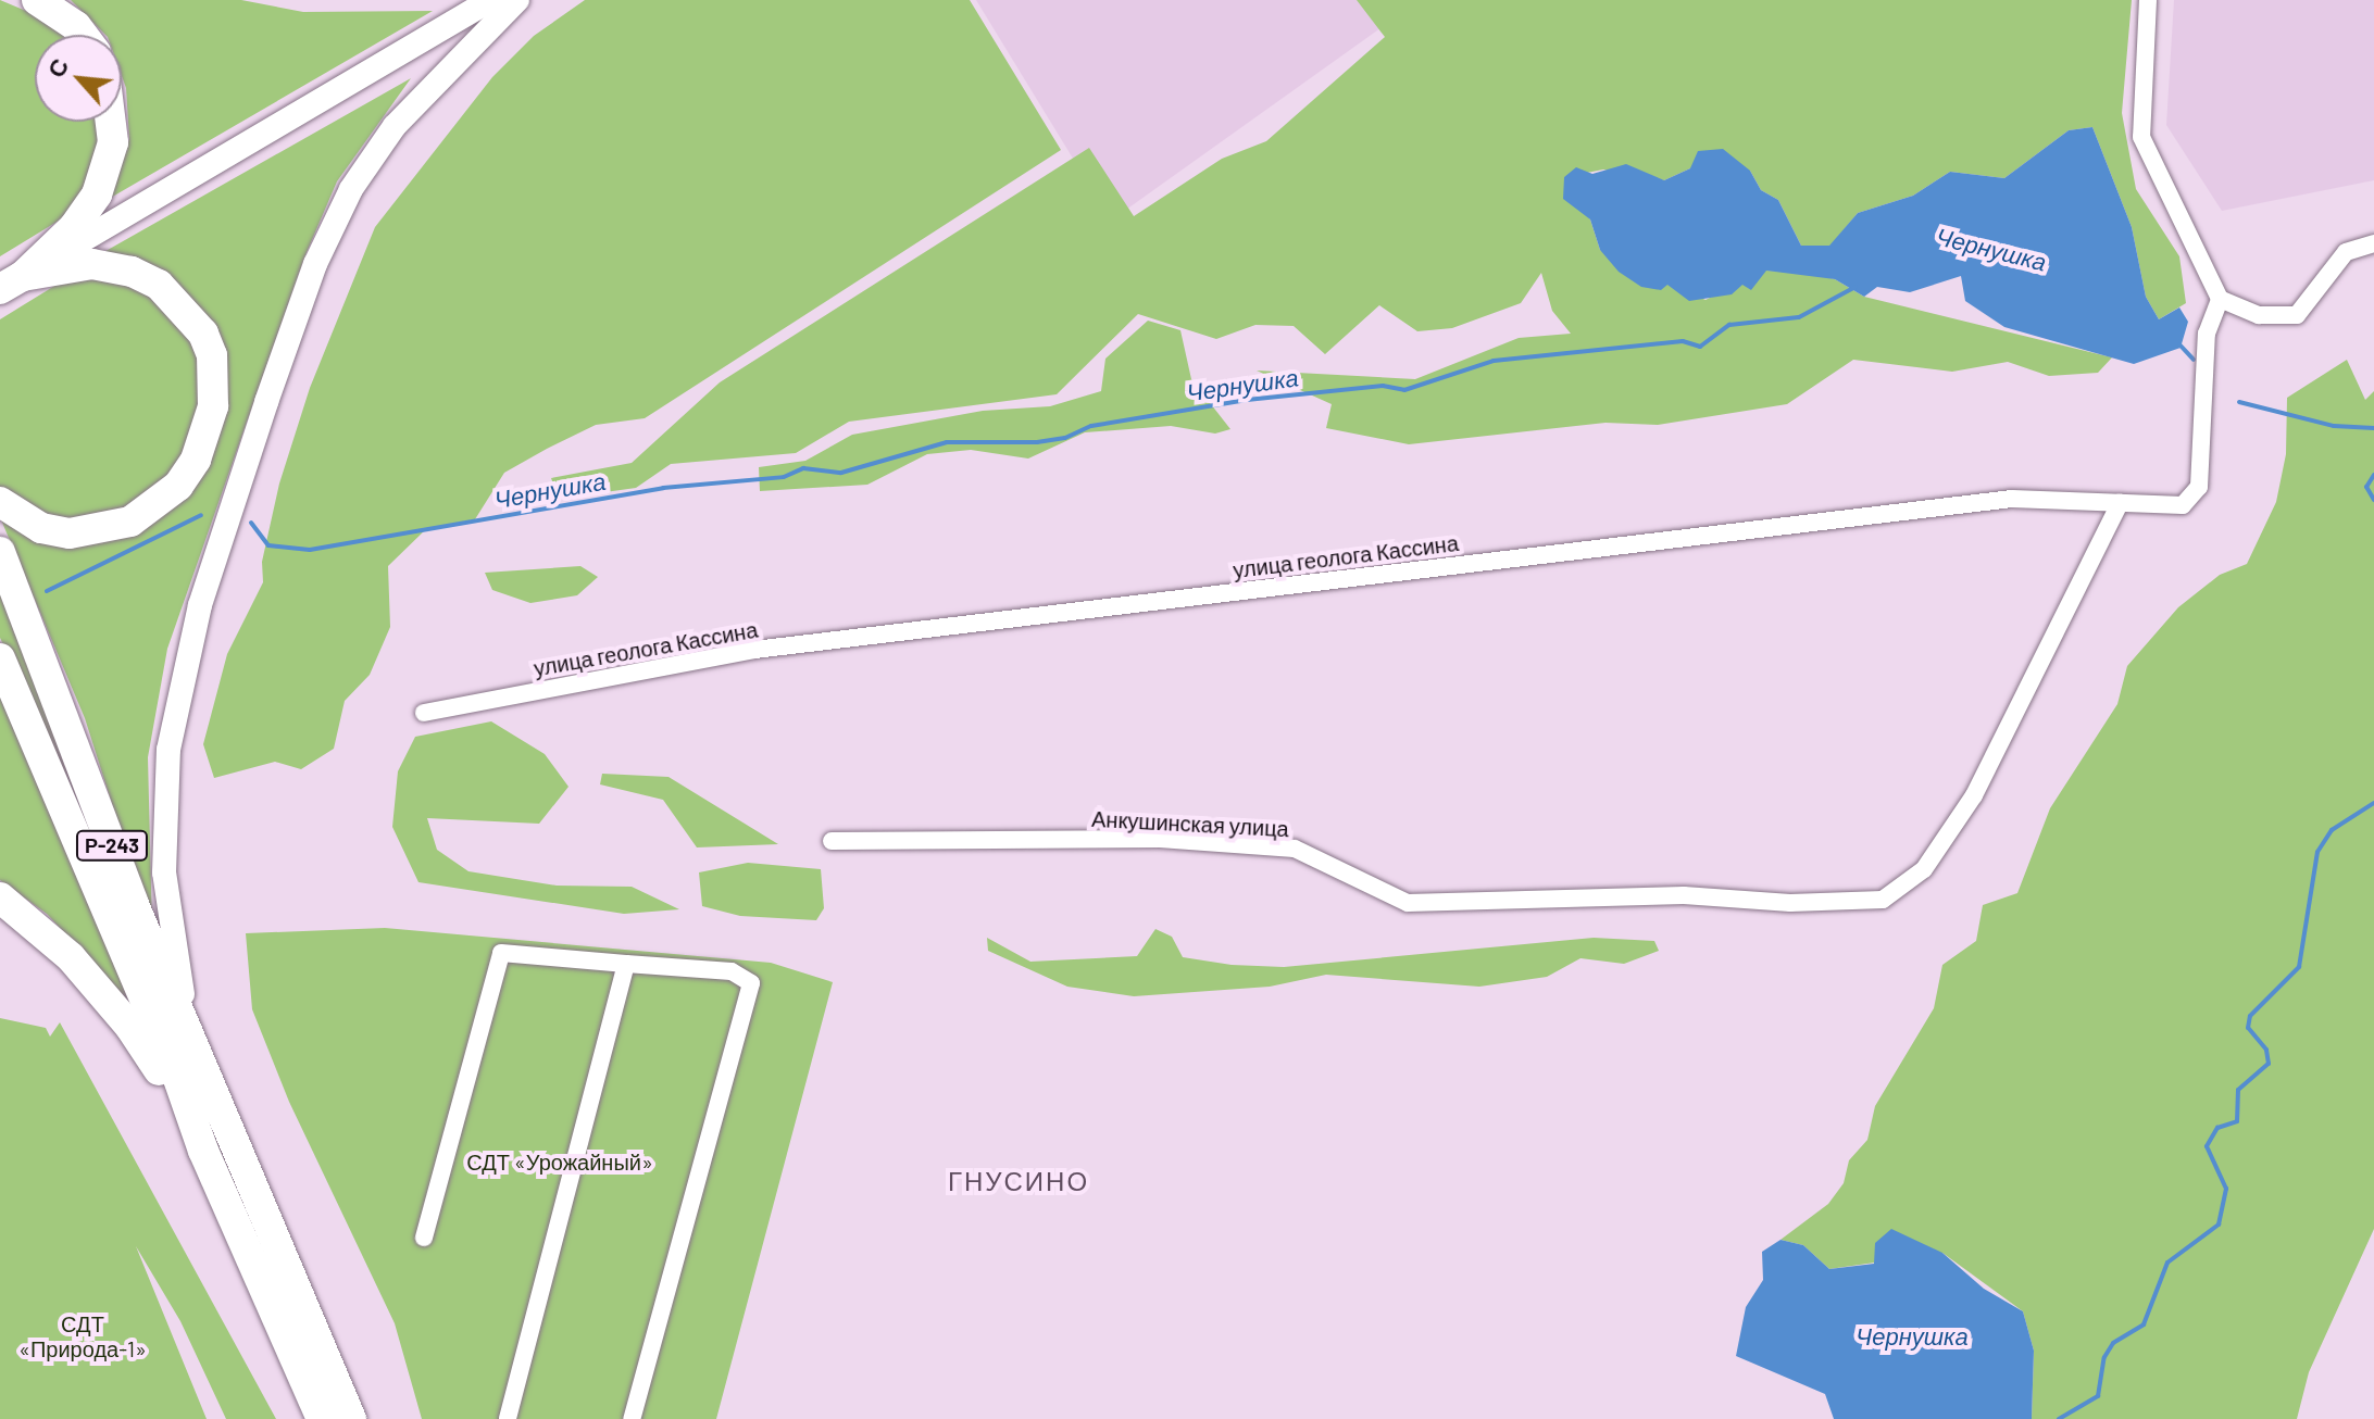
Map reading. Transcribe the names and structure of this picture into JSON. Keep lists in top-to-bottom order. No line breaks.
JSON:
{"streets":{"highway":["Р-243"],"street":["улица геолога Кассина","Анкушинская улица"]},"crossings":[["улица геолога Кассина","Анкушинская улица"]],"districts":["ГНУСИНО"],"water":["Чернушка"],"parks":["СДТ «Урожайный»","СДТ «Природа-1»"],"north":"top left"}
